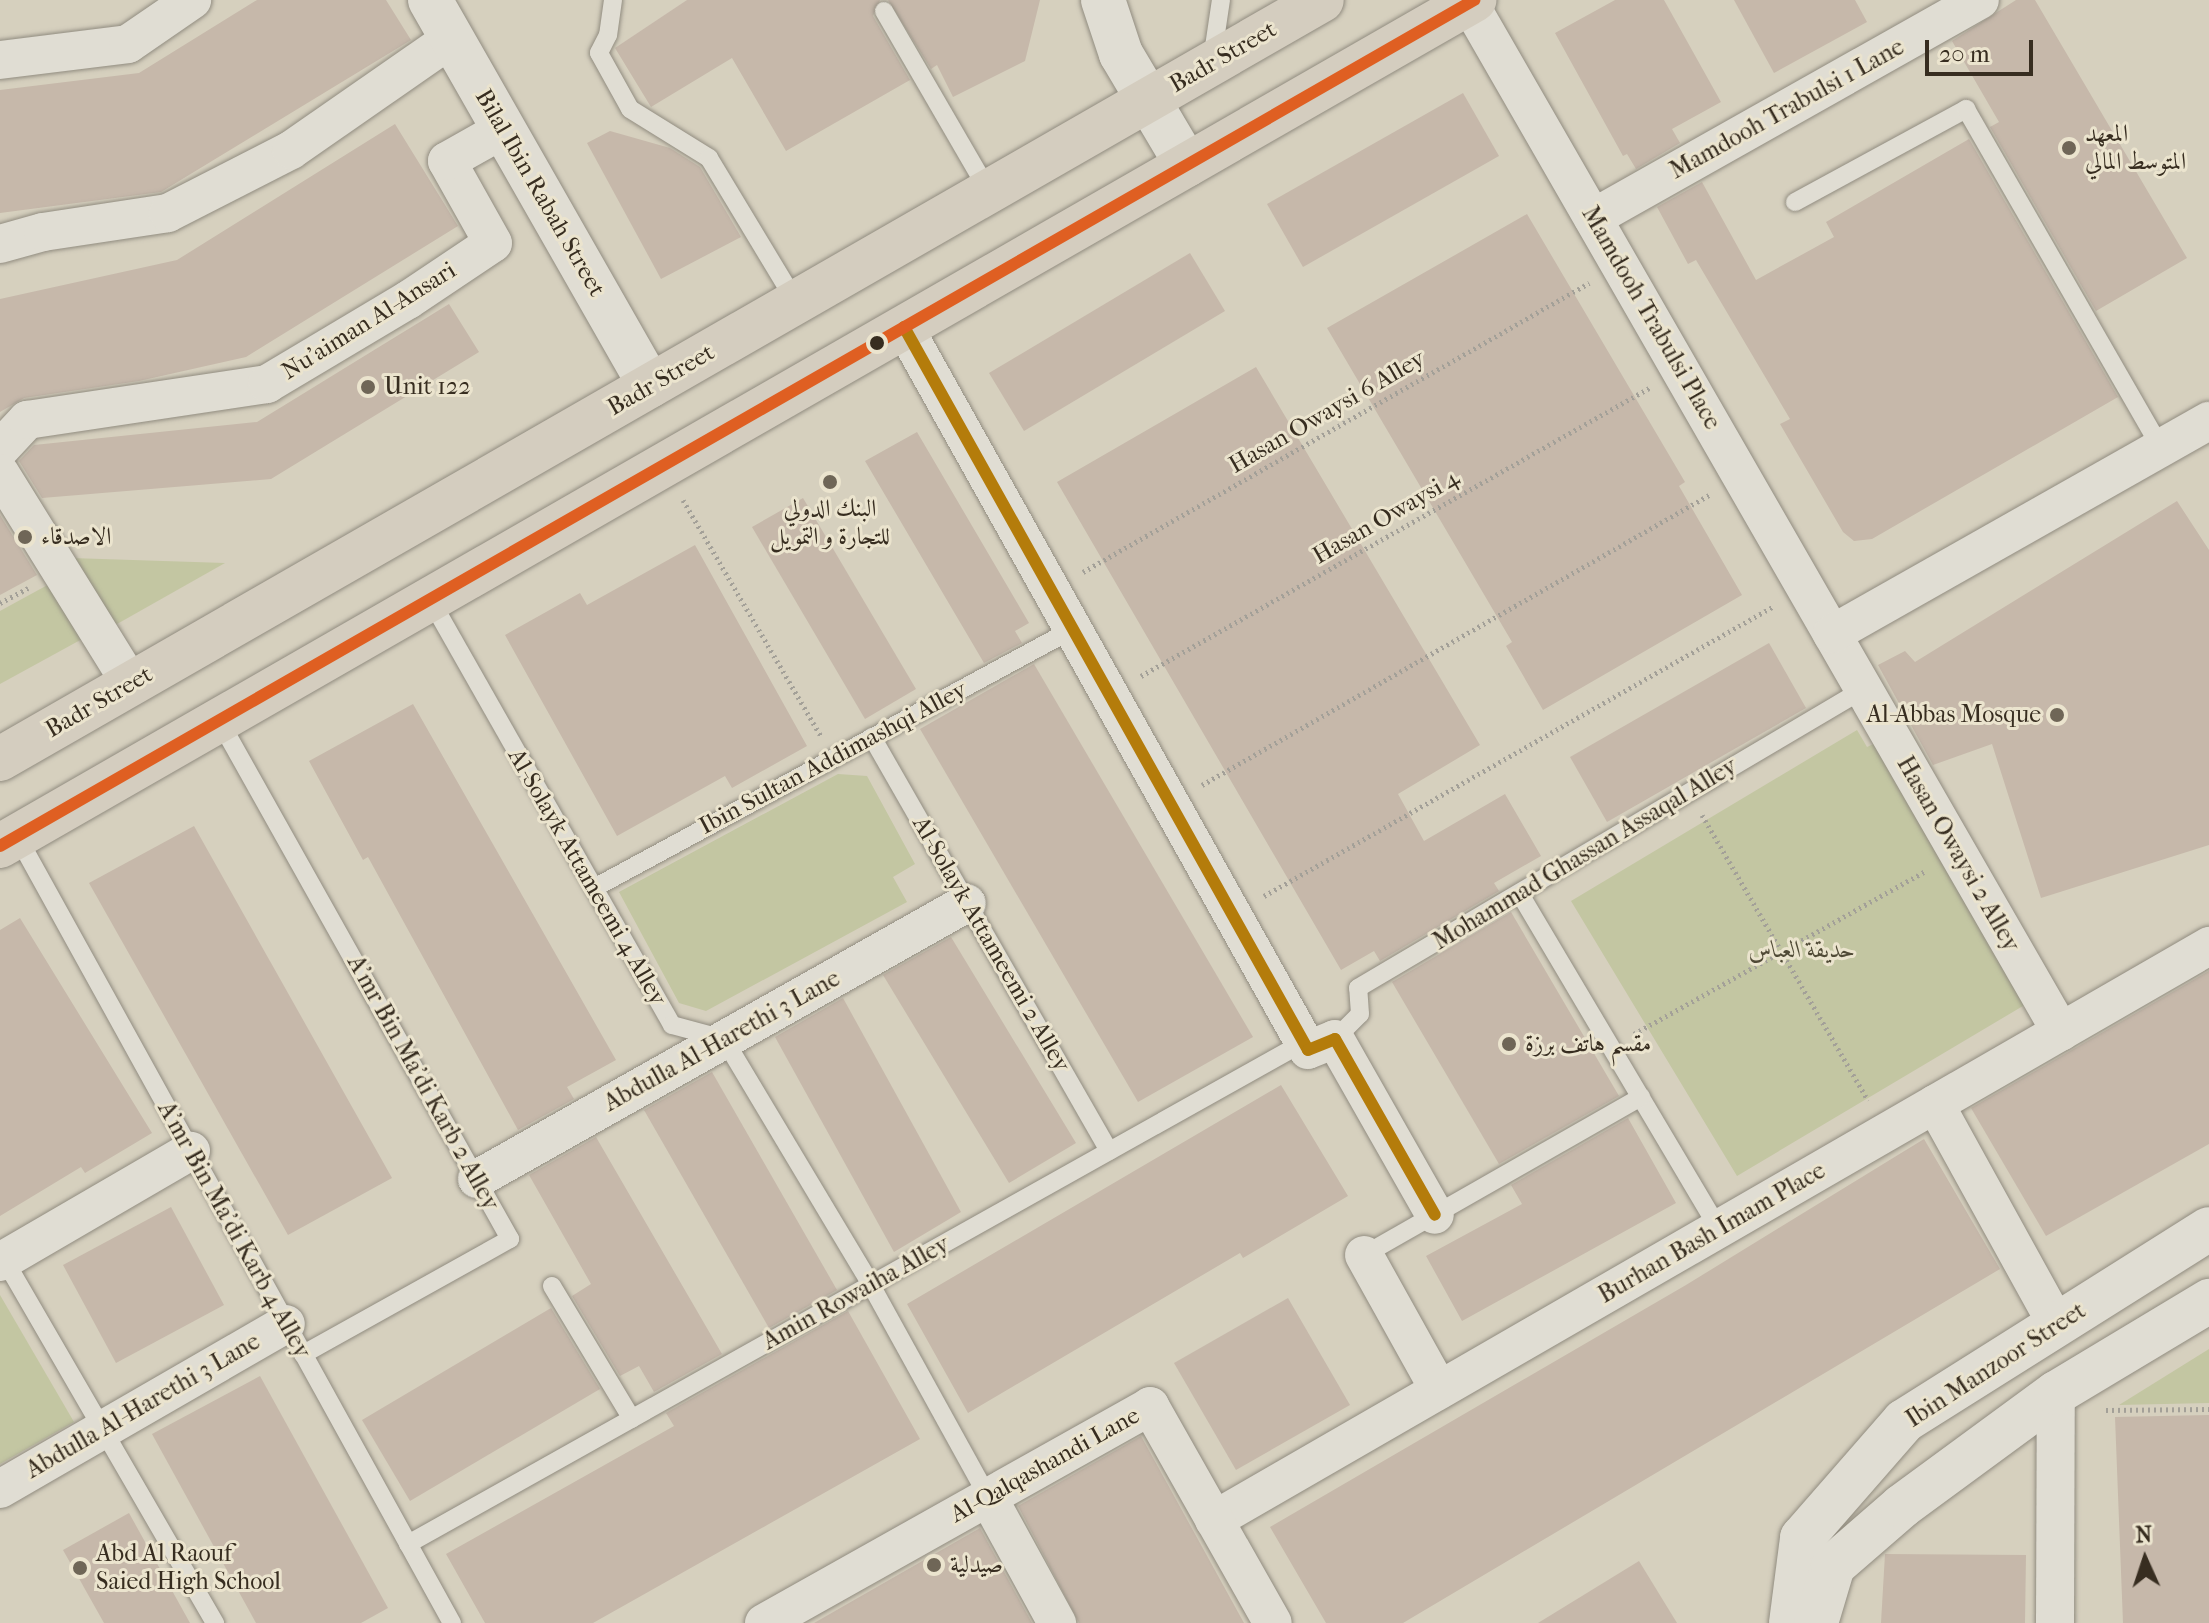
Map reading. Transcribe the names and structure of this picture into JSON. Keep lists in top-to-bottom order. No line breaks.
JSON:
{"streets":{"main road":["Badr Street","Bilal Ibin Rabah Street","Ibin Manzoor Street"],"street":["Mamdooh Trabulsi 1 Lane","Mamdooh Trabulsi Place","Nu'aiman Al-Ansari","Hasan Owaysi 2 Alley","Abdulla Al-Harethi 3 Lane","Burhan Bash Imam Place","Al-Qalqashandi Lane"],"lane":["Ibin Sultan Addimashqi Alley","Mohammad Ghassan Assaqal Alley","Al-Solayk Attameemi 4 Alley","Al-Solayk Attameemi 2 Alley","A'mr Bin Ma'di Karb 2 Alley","A'mr Bin Ma'di Karb 4 Alley","Amin Rowaiha Alley"],"path":["Hasan Owaysi 6 Alley","Hasan Owaysi 4"]},"crossings":[["Badr Street","Bilal Ibin Rabah Street"],["Mamdooh Trabulsi 1 Lane","Mamdooh Trabulsi Place"],["Bilal Ibin Rabah Street","Nu'aiman Al-Ansari"],["Mamdooh Trabulsi Place","Hasan Owaysi 6 Alley"],["Mamdooh Trabulsi Place","Hasan Owaysi 4"],["Mamdooh Trabulsi Place","Hasan Owaysi 2 Alley"],["Ibin Sultan Addimashqi Alley","Al-Solayk Attameemi 4 Alley"],["Ibin Sultan Addimashqi Alley","Al-Solayk Attameemi 2 Alley"],["Mohammad Ghassan Assaqal Alley","Hasan Owaysi 2 Alley"],["Mohammad Ghassan Assaqal Alley","Amin Rowaiha Alley"],["Hasan Owaysi 2 Alley","Burhan Bash Imam Place"],["Al-Solayk Attameemi 4 Alley","Abdulla Al-Harethi 3 Lane"],["Al-Solayk Attameemi 2 Alley","Abdulla Al-Harethi 3 Lane"],["Al-Solayk Attameemi 2 Alley","Amin Rowaiha Alley"],["Abdulla Al-Harethi 3 Lane","A'mr Bin Ma'di Karb 2 Alley"],["Abdulla Al-Harethi 3 Lane","A'mr Bin Ma'di Karb 4 Alley"],["A'mr Bin Ma'di Karb 2 Alley","A'mr Bin Ma'di Karb 4 Alley"],["A'mr Bin Ma'di Karb 4 Alley","Amin Rowaiha Alley"],["Burhan Bash Imam Place","Al-Qalqashandi Lane"]],"parks":["حديقة العباس"],"places":["المعهد المتوسط المالي","Unit 122","البنك الدولي للتجارة و التمويل","الاصدقاء","Al-Abbas Mosque","مقسم هاتف برزة","صيدلية","Abd Al Raouf Saied High School"],"scale_bar":"20 m","north":"top"}
